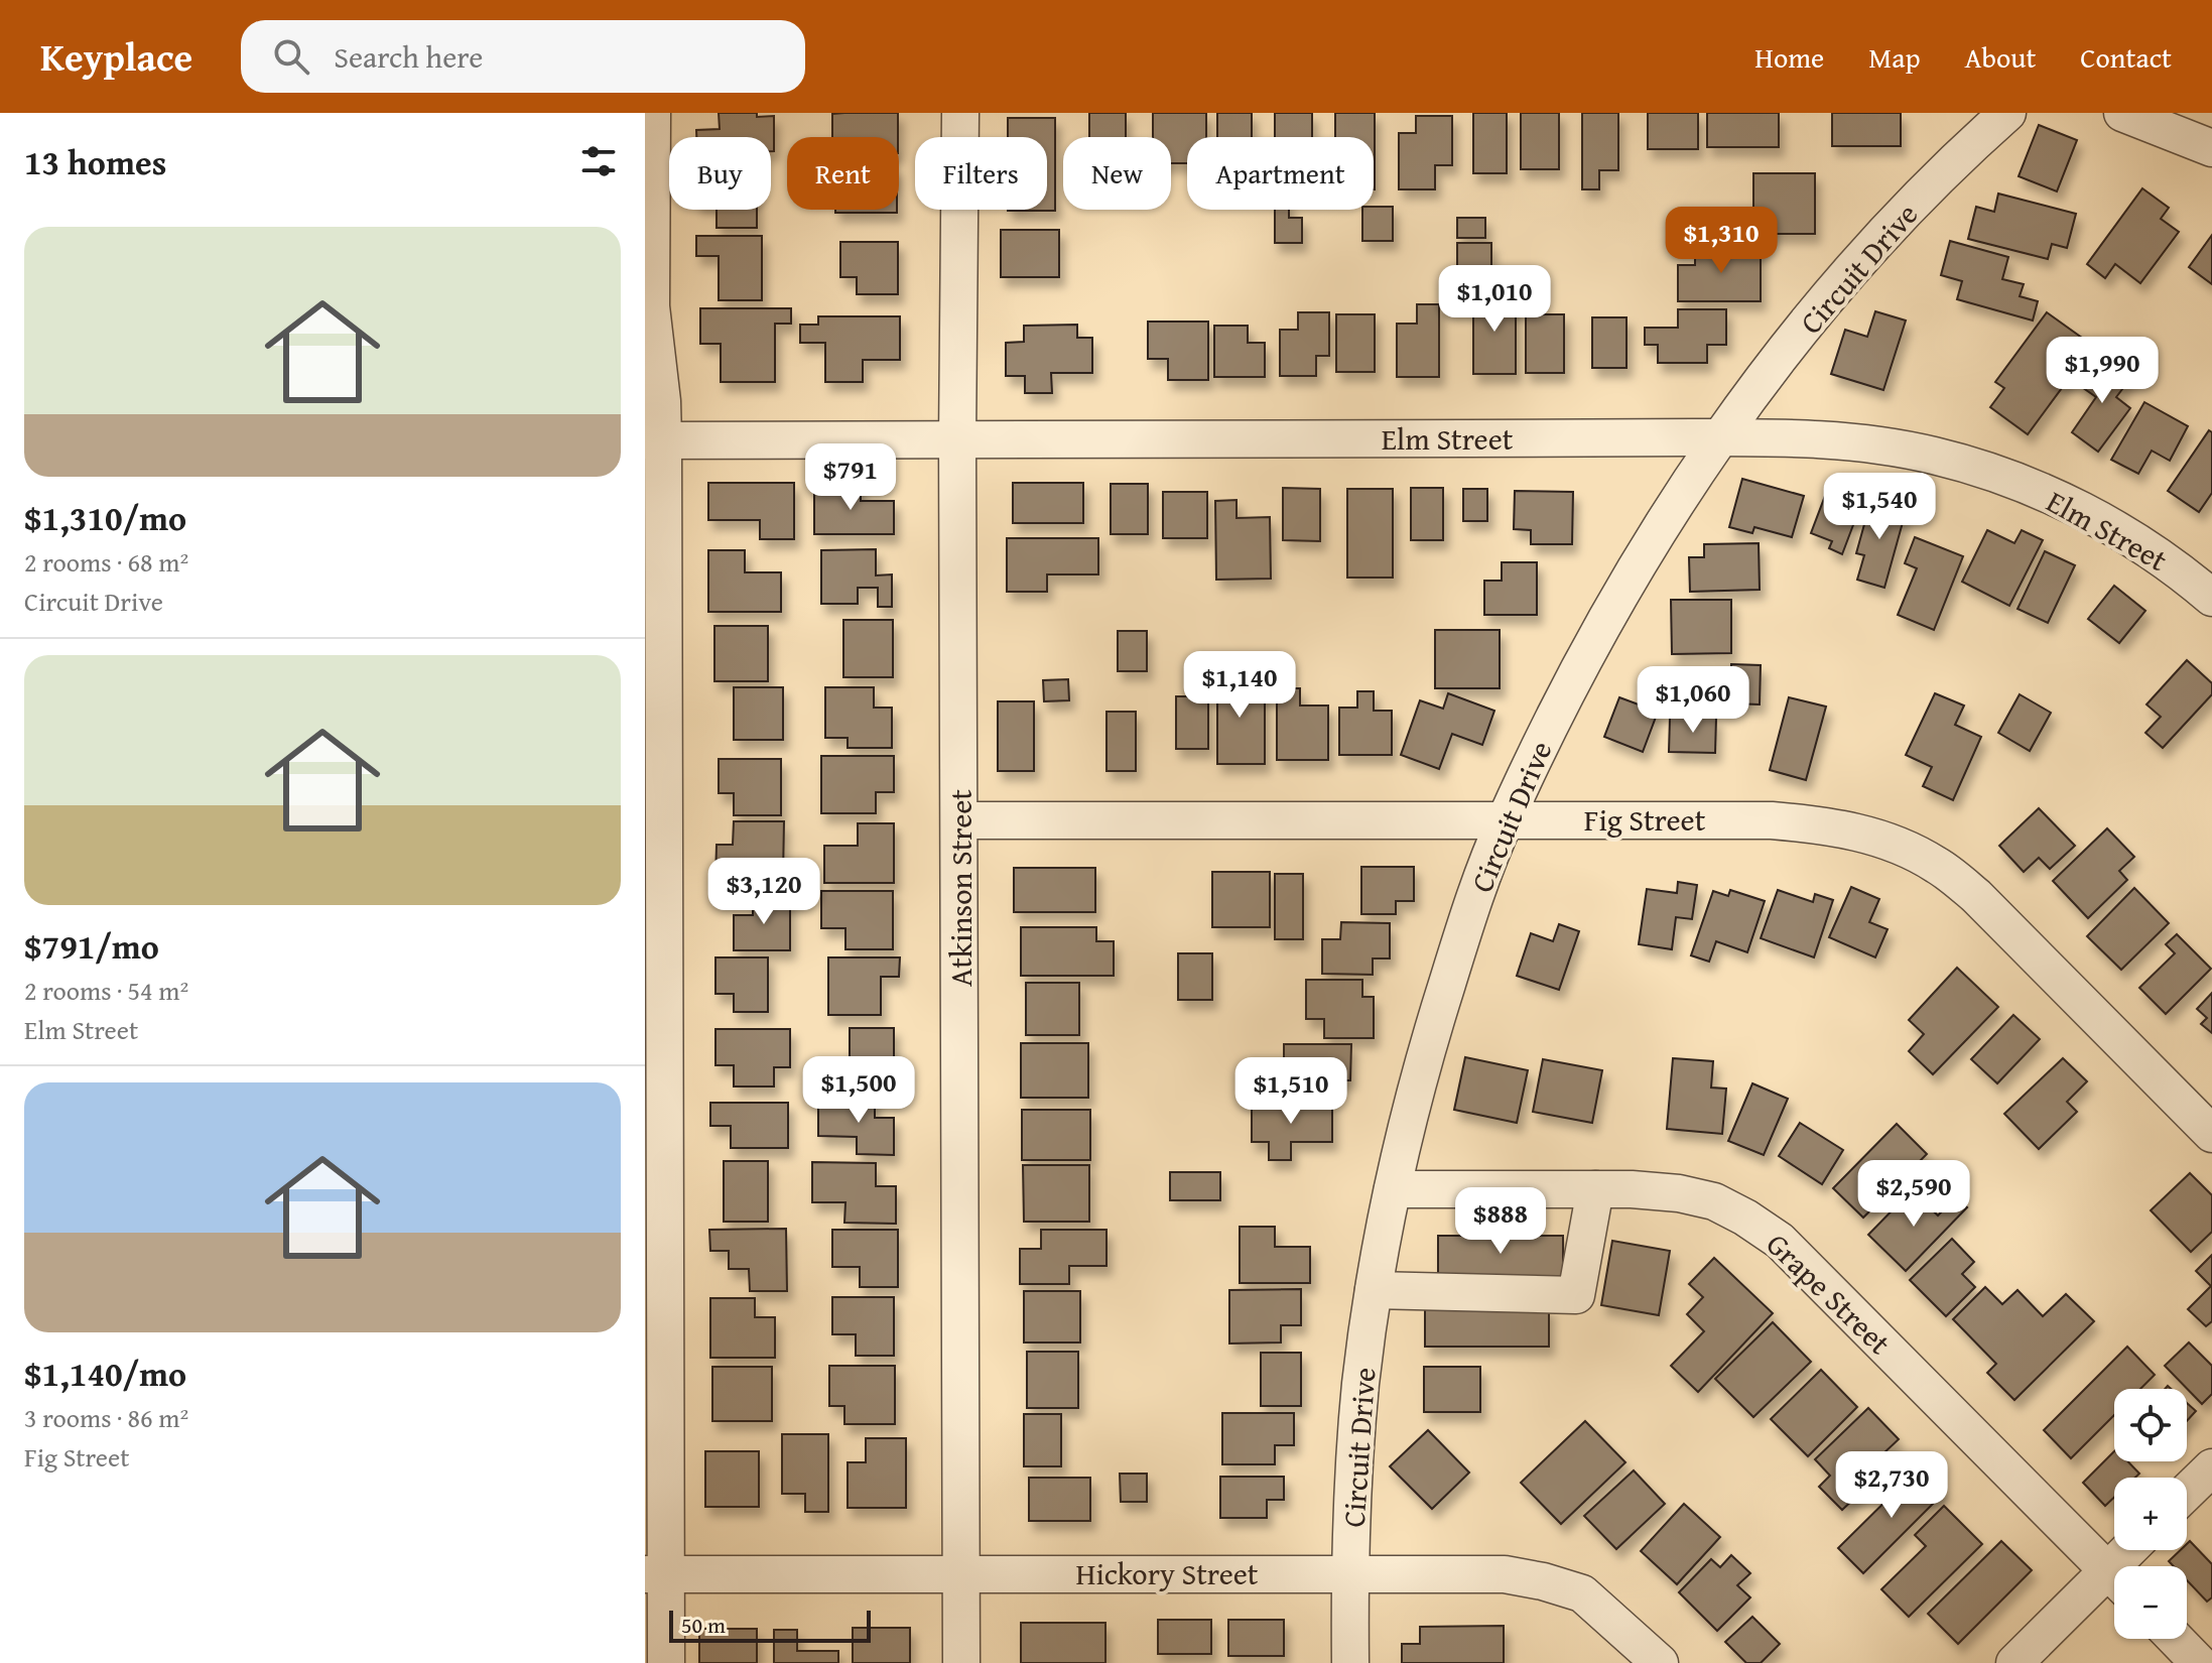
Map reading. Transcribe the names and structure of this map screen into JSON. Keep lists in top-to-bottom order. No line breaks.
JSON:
{"streets":{"street":["Circuit Drive","Elm Street","Fig Street","Atkinson Street","Grape Street","Hickory Street"]},"crossings":[["Circuit Drive","Elm Street"],["Circuit Drive","Fig Street"],["Circuit Drive","Grape Street"],["Circuit Drive","Hickory Street"],["Elm Street","Atkinson Street"],["Fig Street","Atkinson Street"],["Atkinson Street","Hickory Street"]],"scale_bar":"50 m","page":{"header":"Keyplace","search":"Search here","nav":["Home","Map","About","Contact"],"heading":"13 homes","chip":["Buy","Rent","Filters","New","Apartment"],"price":["$1,310","$1,010","$1,990","$791","$1,540","$1,140","$1,060","$3,120","$1,500","$1,510","$2,590","$888","$2,730"],"list":[{"name":"$1,310/mo","note":"2 rooms · 68 m² · Circuit Drive"},{"name":"$791/mo","note":"2 rooms · 54 m² · Elm Street"},{"name":"$1,140/mo","note":"3 rooms · 86 m² · Fig Street"}],"map_buttons":["+","−"],"scale":"50 m"}}
